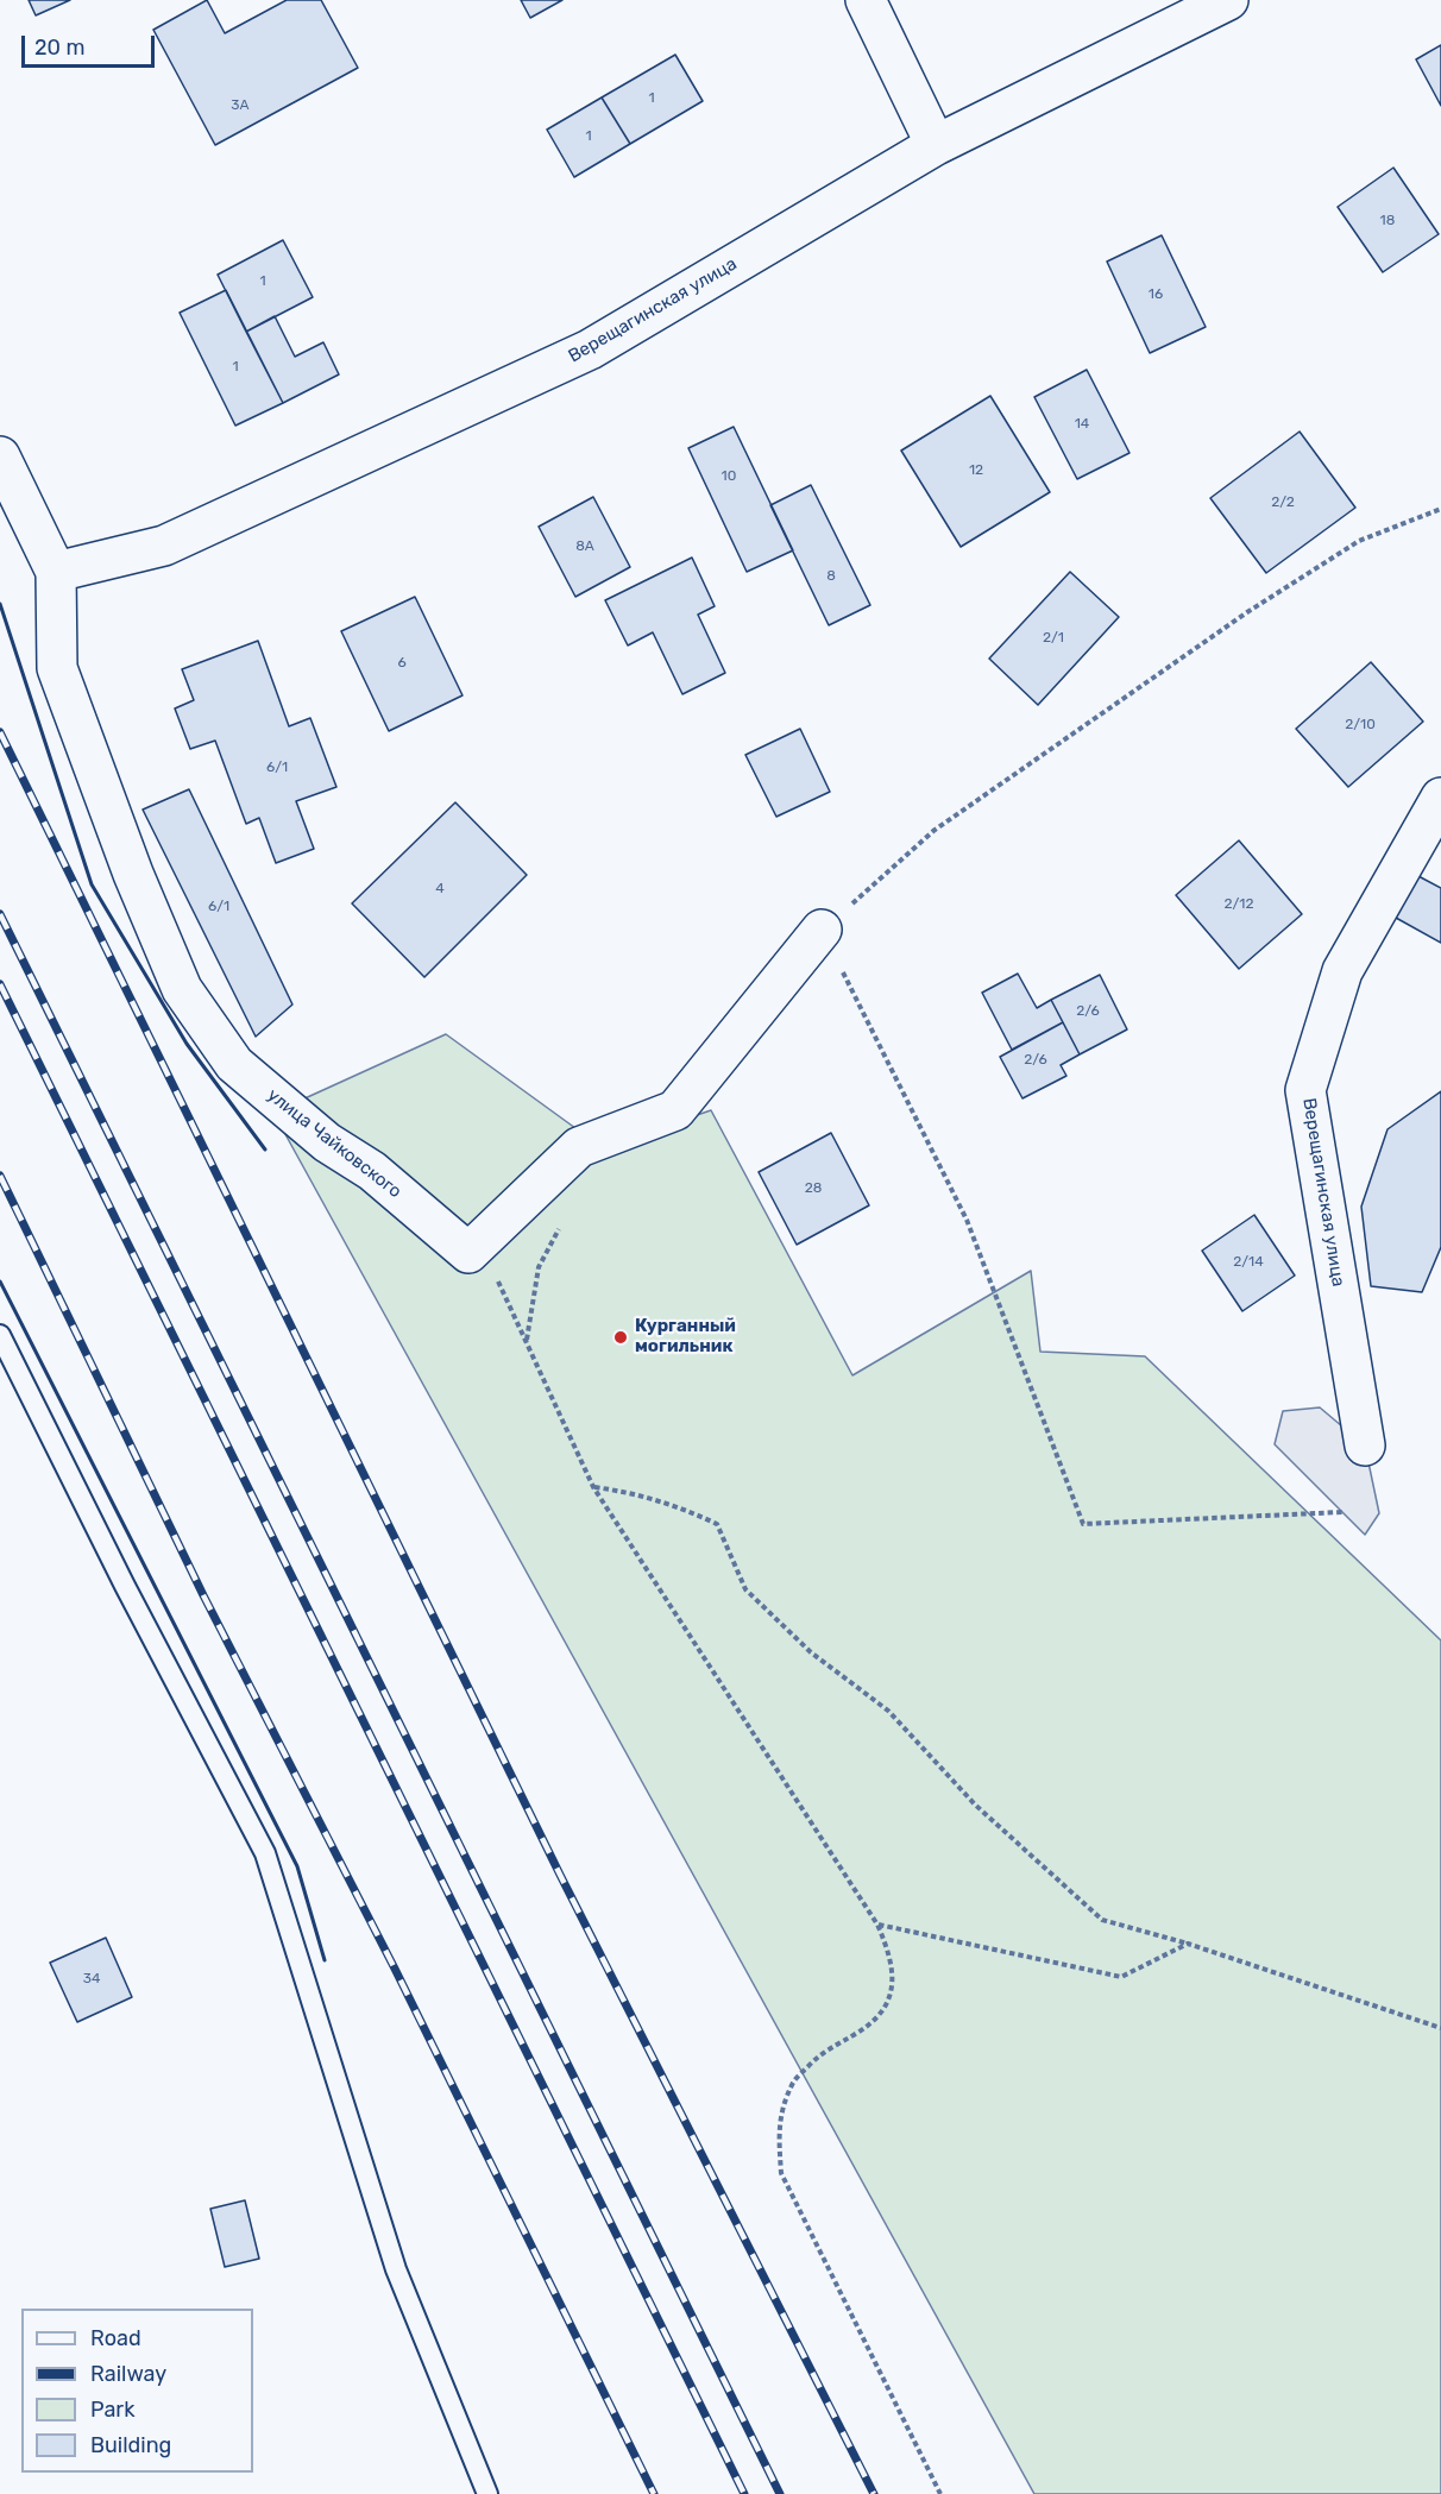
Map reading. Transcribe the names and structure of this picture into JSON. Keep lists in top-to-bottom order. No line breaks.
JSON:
{"streets":{"street":["Верещагинская улица","улица Чайковского"]},"crossings":[["Верещагинская улица","улица Чайковского"]],"places":["Курганный могильник"],"house_numbers":["1","3А","1","18","1","16","1","14","12","10","2/2","8А","8","2/1","6","2/10","6/1","4","2/12","6/1","2/6","2/6","28","2/14","34"],"legend":["Road","Railway","Park","Building"],"scale_bar":"20 m"}
